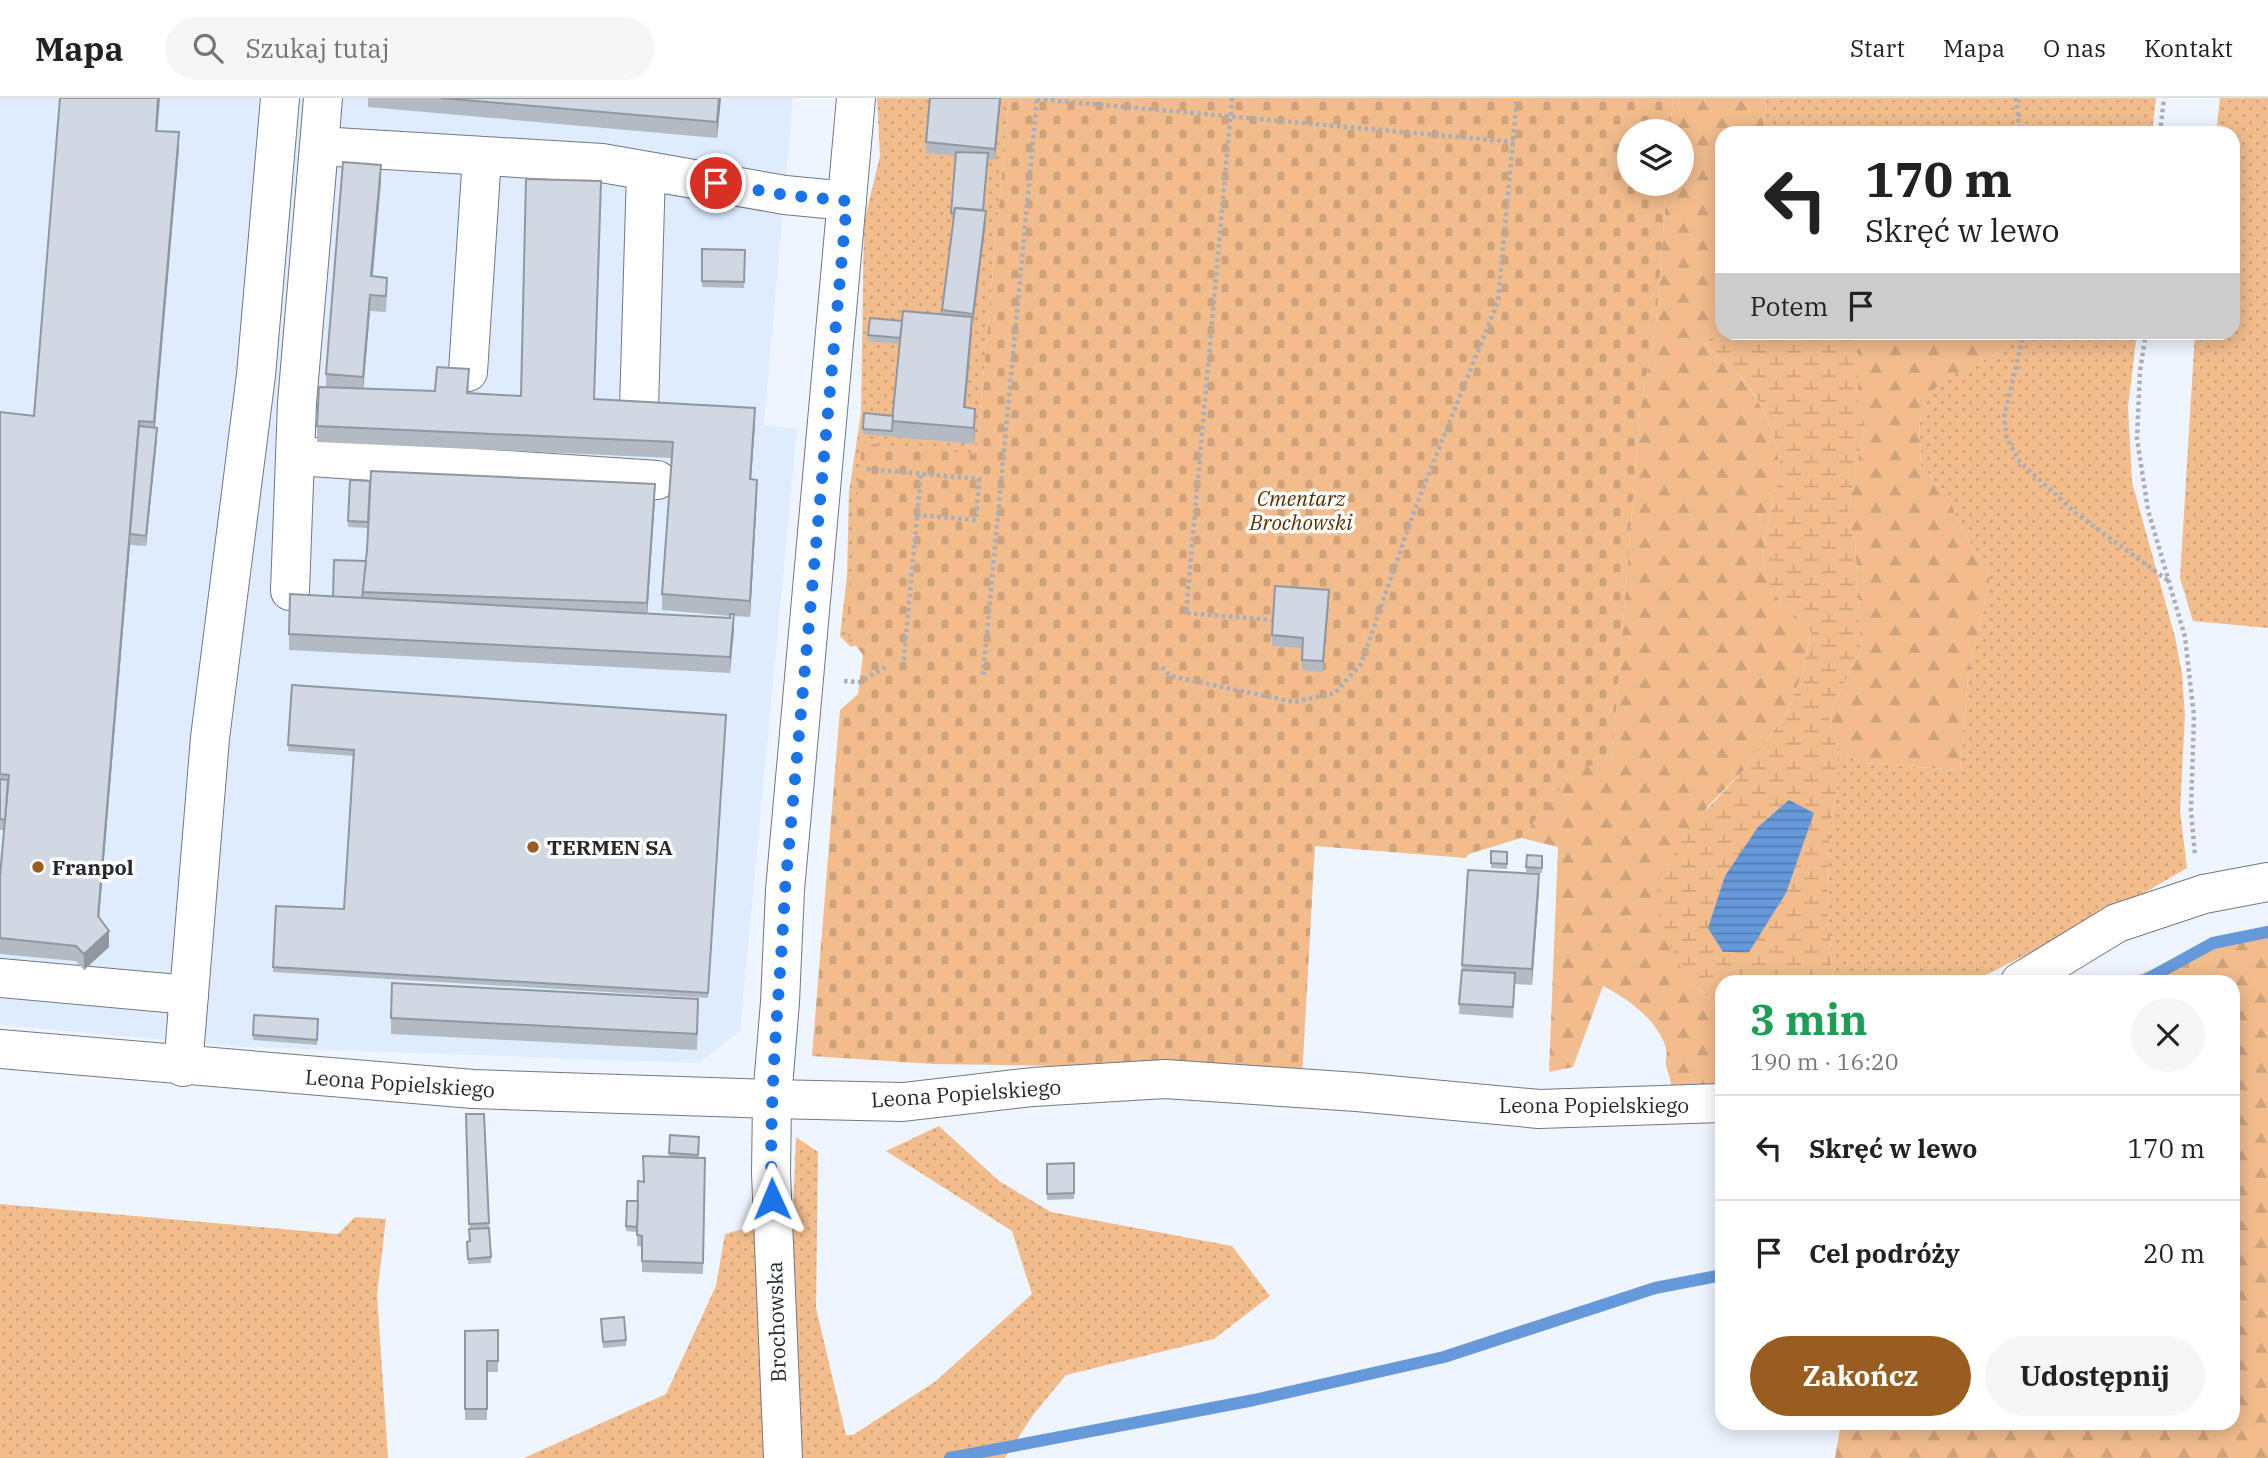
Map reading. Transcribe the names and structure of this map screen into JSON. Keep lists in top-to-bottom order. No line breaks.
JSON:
{"streets":{"street":["Leona Popielskiego","Brochowska"]},"crossings":[["Leona Popielskiego","Brochowska"]],"parks":["Cmentarz Brochowski"],"places":["TERMEN SA","Franpol"],"page":{"header":"Mapa","search":"Szukaj tutaj","nav":["Start","Mapa","O nas","Kontakt"],"turn":["170 m","Skręć w lewo"],"then":"Potem","heading":["3 min","190 m · 16:20"],"list":[{"name":"Skręć w lewo","value":"170 m"},{"name":"Cel podróży","value":"20 m"}],"buttons":["Zakończ","Udostępnij"]}}
